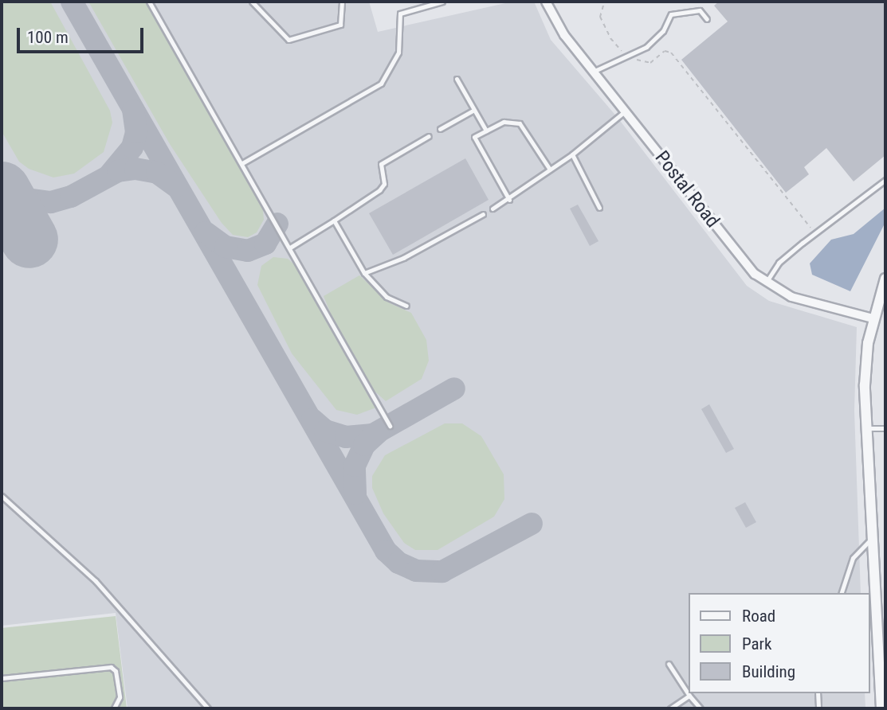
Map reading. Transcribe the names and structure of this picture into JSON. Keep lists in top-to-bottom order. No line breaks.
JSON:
{"streets":{"street":["Postal Road"]},"legend":["Road","Park","Building"],"scale_bar":"100 m"}
